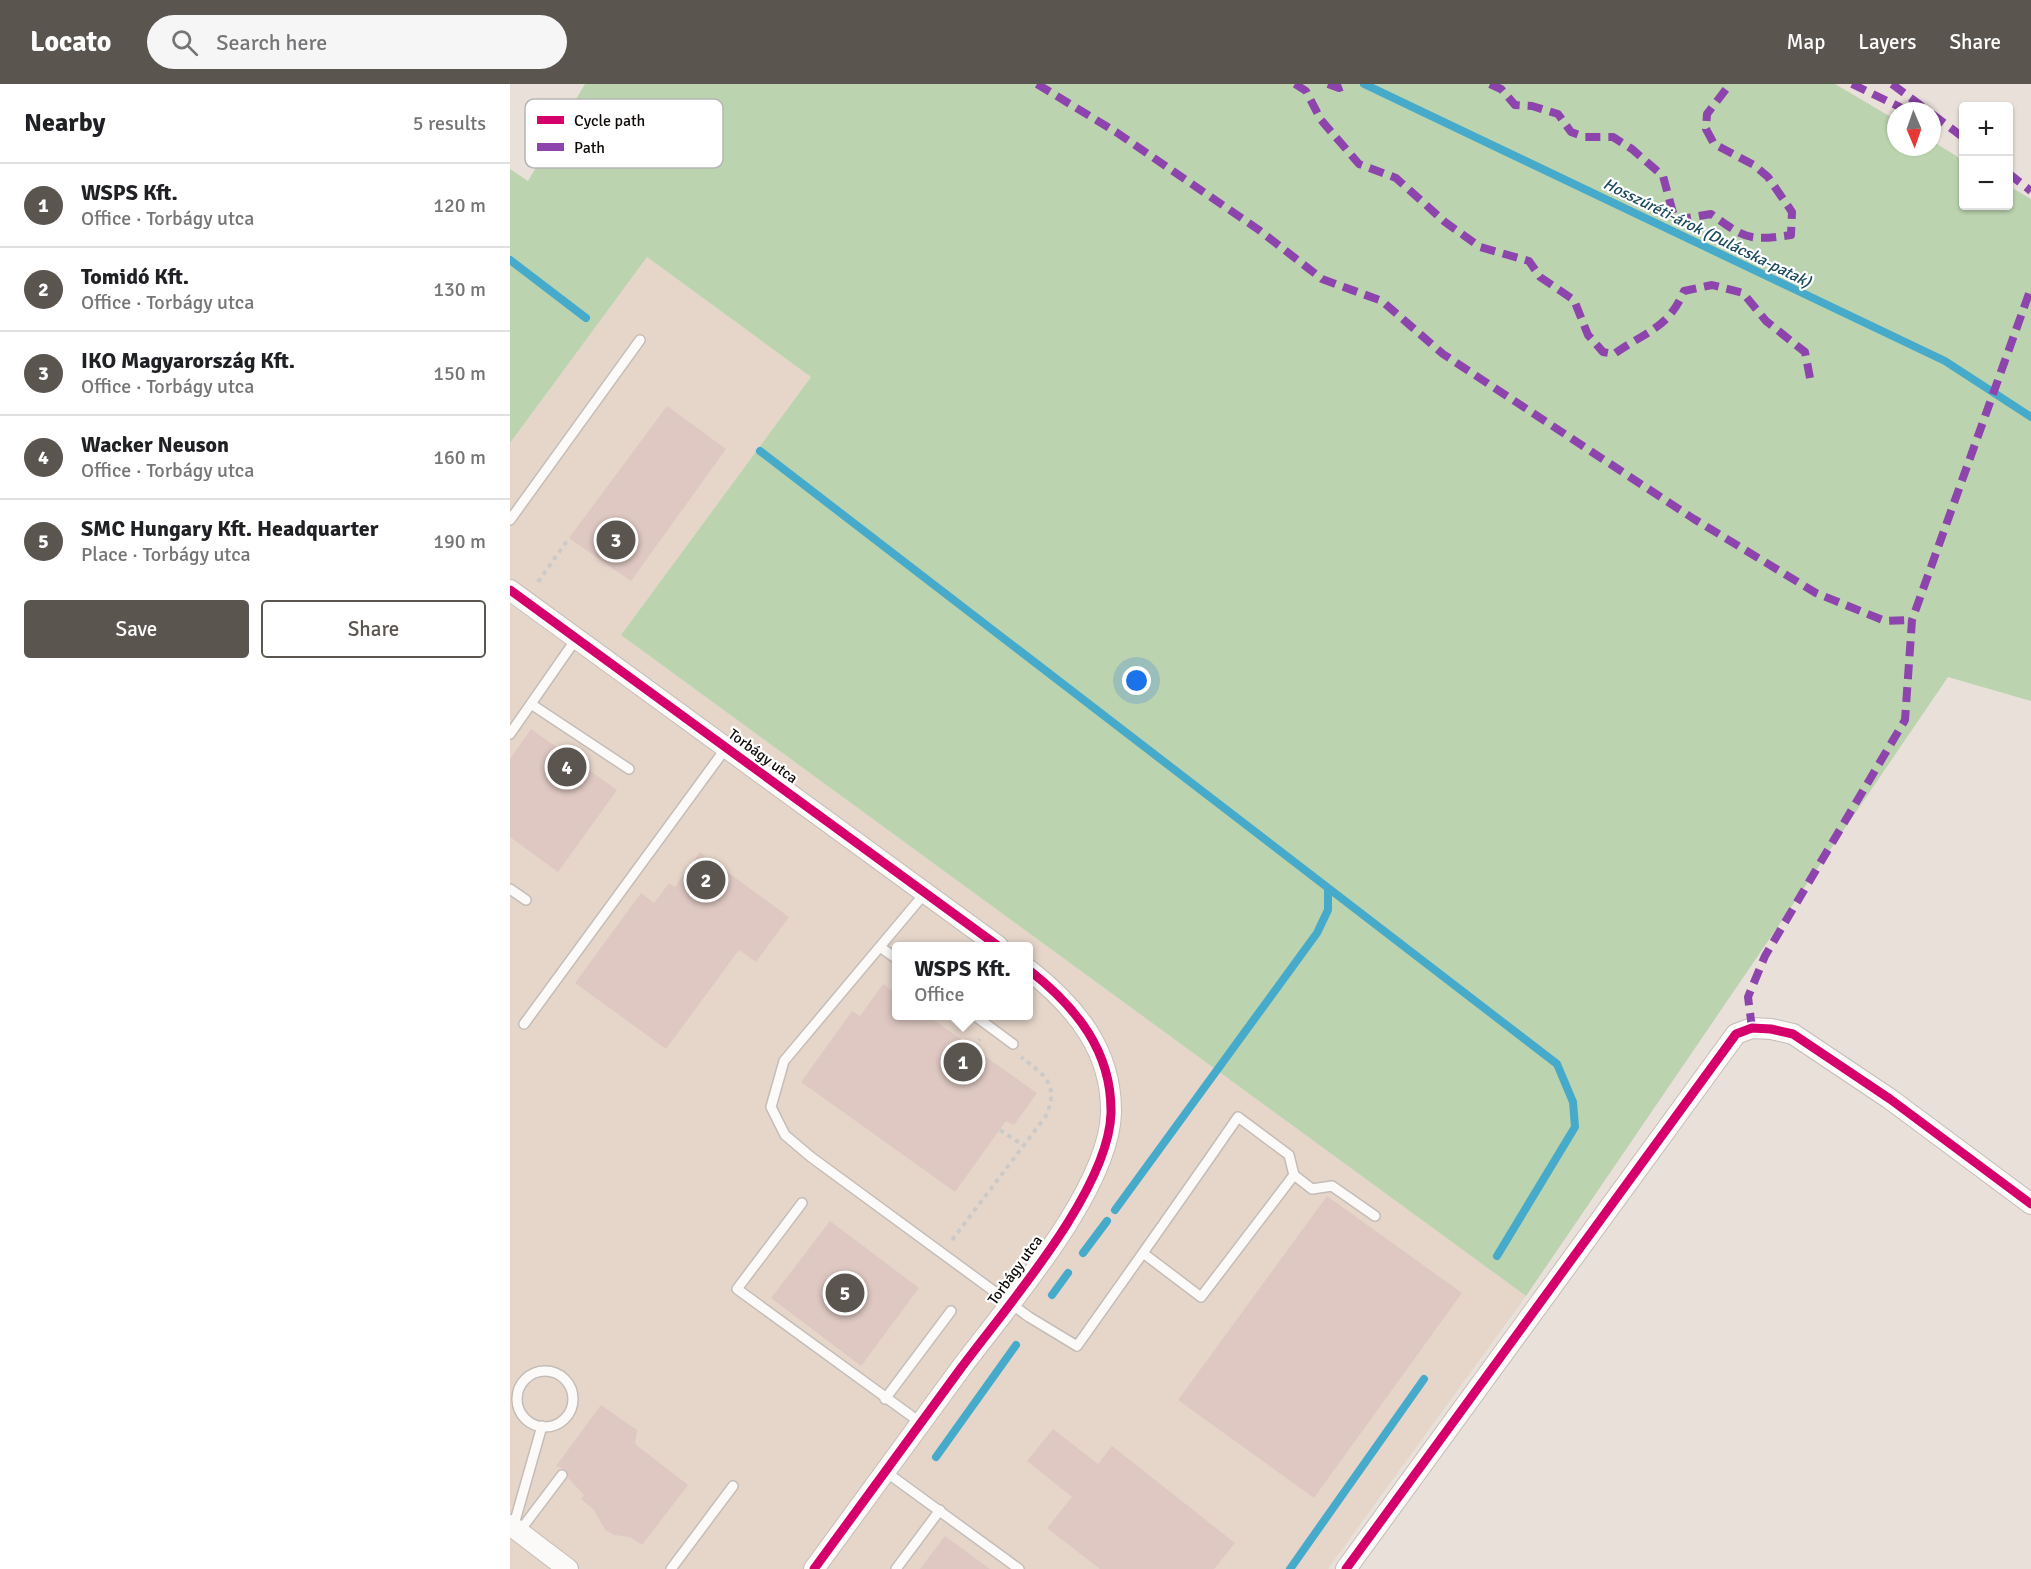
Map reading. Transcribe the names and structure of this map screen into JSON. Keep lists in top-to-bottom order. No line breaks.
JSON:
{"streets":{"street":["Torbágy utca"]},"water":["Hosszúréti-árok (Dulácska-patak)"],"legend":["Cycle path","Path"],"north":"bottom","page":{"header":"Locato","search":"Search here","nav":["Map","Layers","Share"],"heading":["Nearby","5 results"],"map_buttons":["+","−"],"list":[{"mark":"1","name":"WSPS Kft.","note":"Office · Torbágy utca","value":"120 m"},{"mark":"2","name":"Tomidó Kft.","note":"Office · Torbágy utca","value":"130 m"},{"mark":"3","name":"IKO Magyarország Kft.","note":"Office · Torbágy utca","value":"150 m"},{"mark":"4","name":"Wacker Neuson","note":"Office · Torbágy utca","value":"160 m"},{"mark":"5","name":"SMC Hungary Kft. Headquarter","note":"Place · Torbágy utca","value":"190 m"}],"pins":["3","4","2","1","5"],"buttons":["Save","Share"],"popup":["WSPS Kft.","Office"]}}
